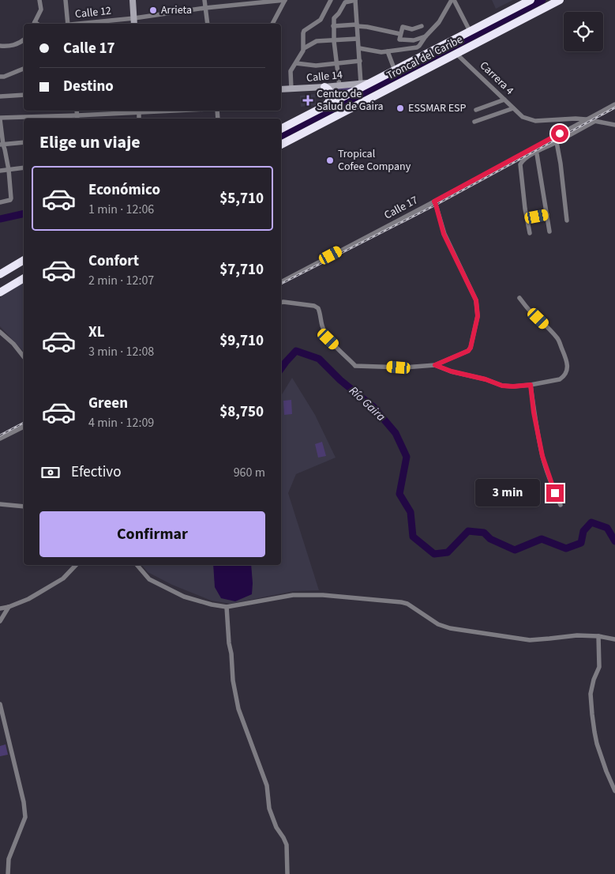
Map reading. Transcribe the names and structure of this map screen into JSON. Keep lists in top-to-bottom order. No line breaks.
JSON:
{"streets":{"highway":["Troncal del Caribe"],"main road":["Calle 14"],"street":["Calle 12","Carrera 4","Calle 17"]},"crossings":[["Troncal del Caribe","Calle 14"],["Troncal del Caribe","Carrera 4"],["Carrera 4","Calle 17"]],"water":["Río Gaira"],"places":{"other":["Arrieta","ESSMAR ESP","Tropical Cofee Company"],"health":["Centro de Salud de Gaira"]},"page":{"banner":["Calle 17","Destino"],"heading":"Elige un viaje","list":[{"name":"Económico","note":"1 min · 12:06","value":"$5,710"},{"name":"Confort","note":"2 min · 12:07","value":"$7,710"},{"name":"XL","note":"3 min · 12:08","value":"$9,710"},{"name":"Green","note":"4 min · 12:09","value":"$8,750"}],"pay":["Efectivo","960 m"],"bubble":"3 min","buttons":"Confirmar"}}
